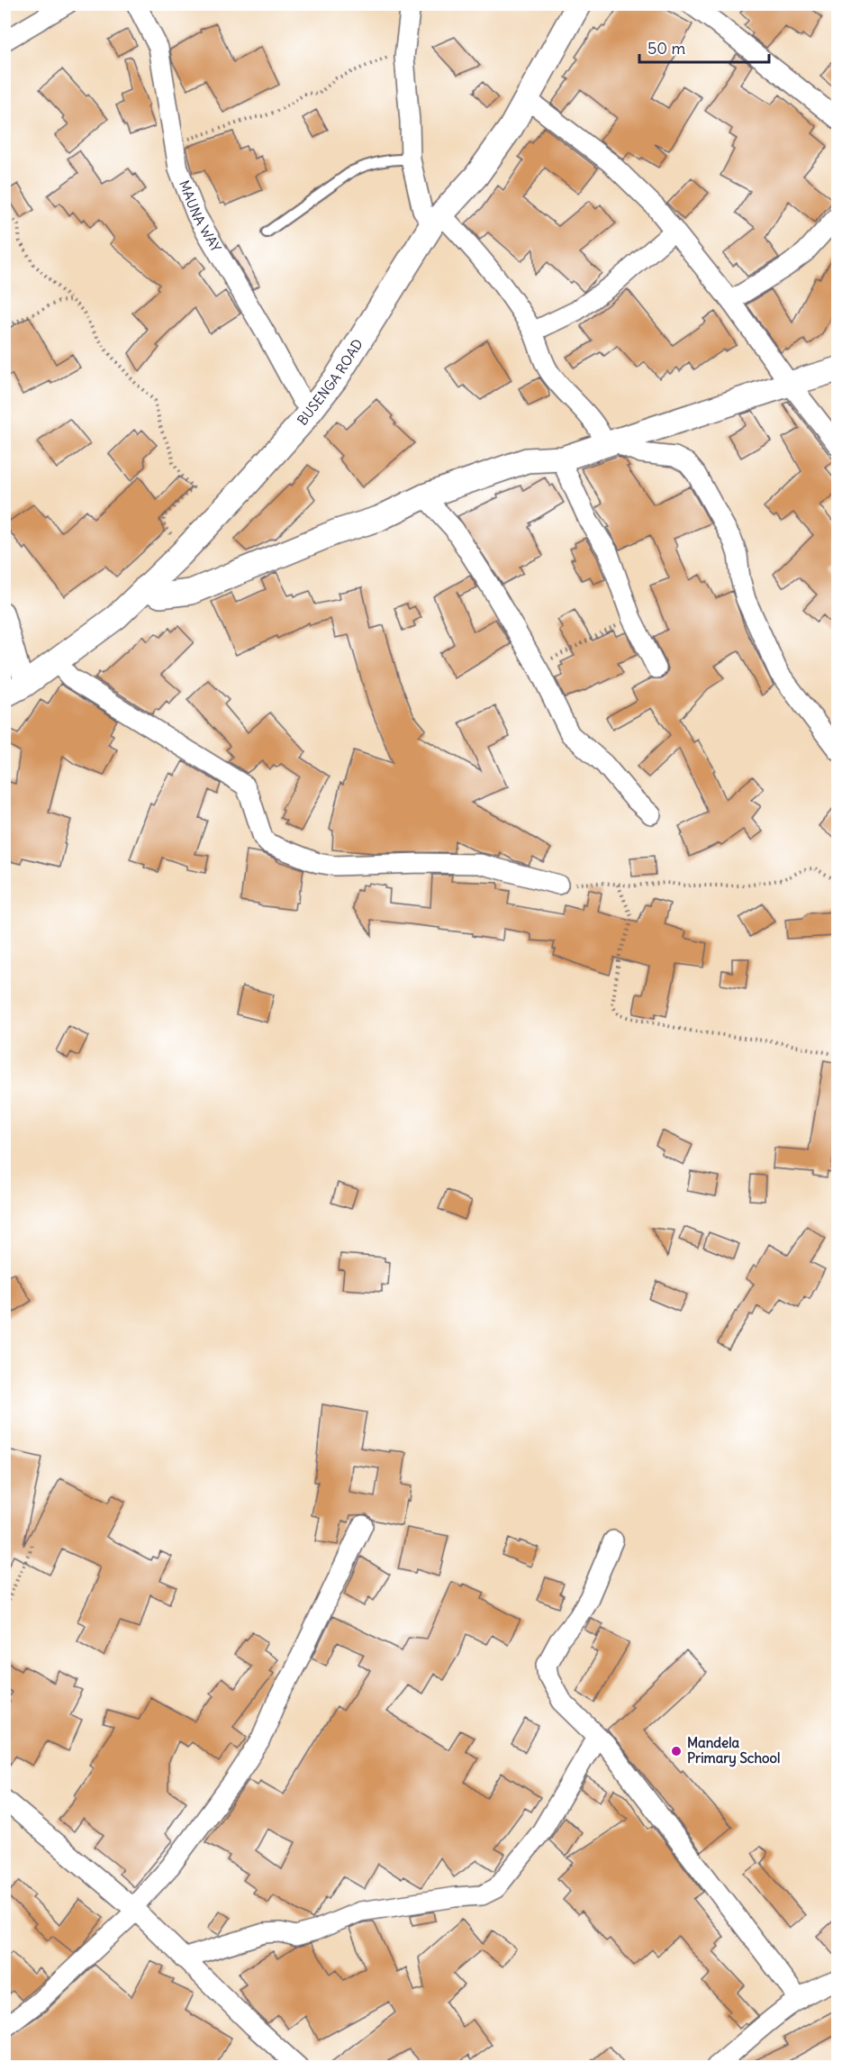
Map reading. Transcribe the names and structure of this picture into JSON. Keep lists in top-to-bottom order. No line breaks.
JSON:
{"streets":{"street":["MAUNA WAY","BUSENGA ROAD"]},"crossings":[["MAUNA WAY","BUSENGA ROAD"]],"places":["Mandela Primary School"],"scale_bar":"50 m"}
